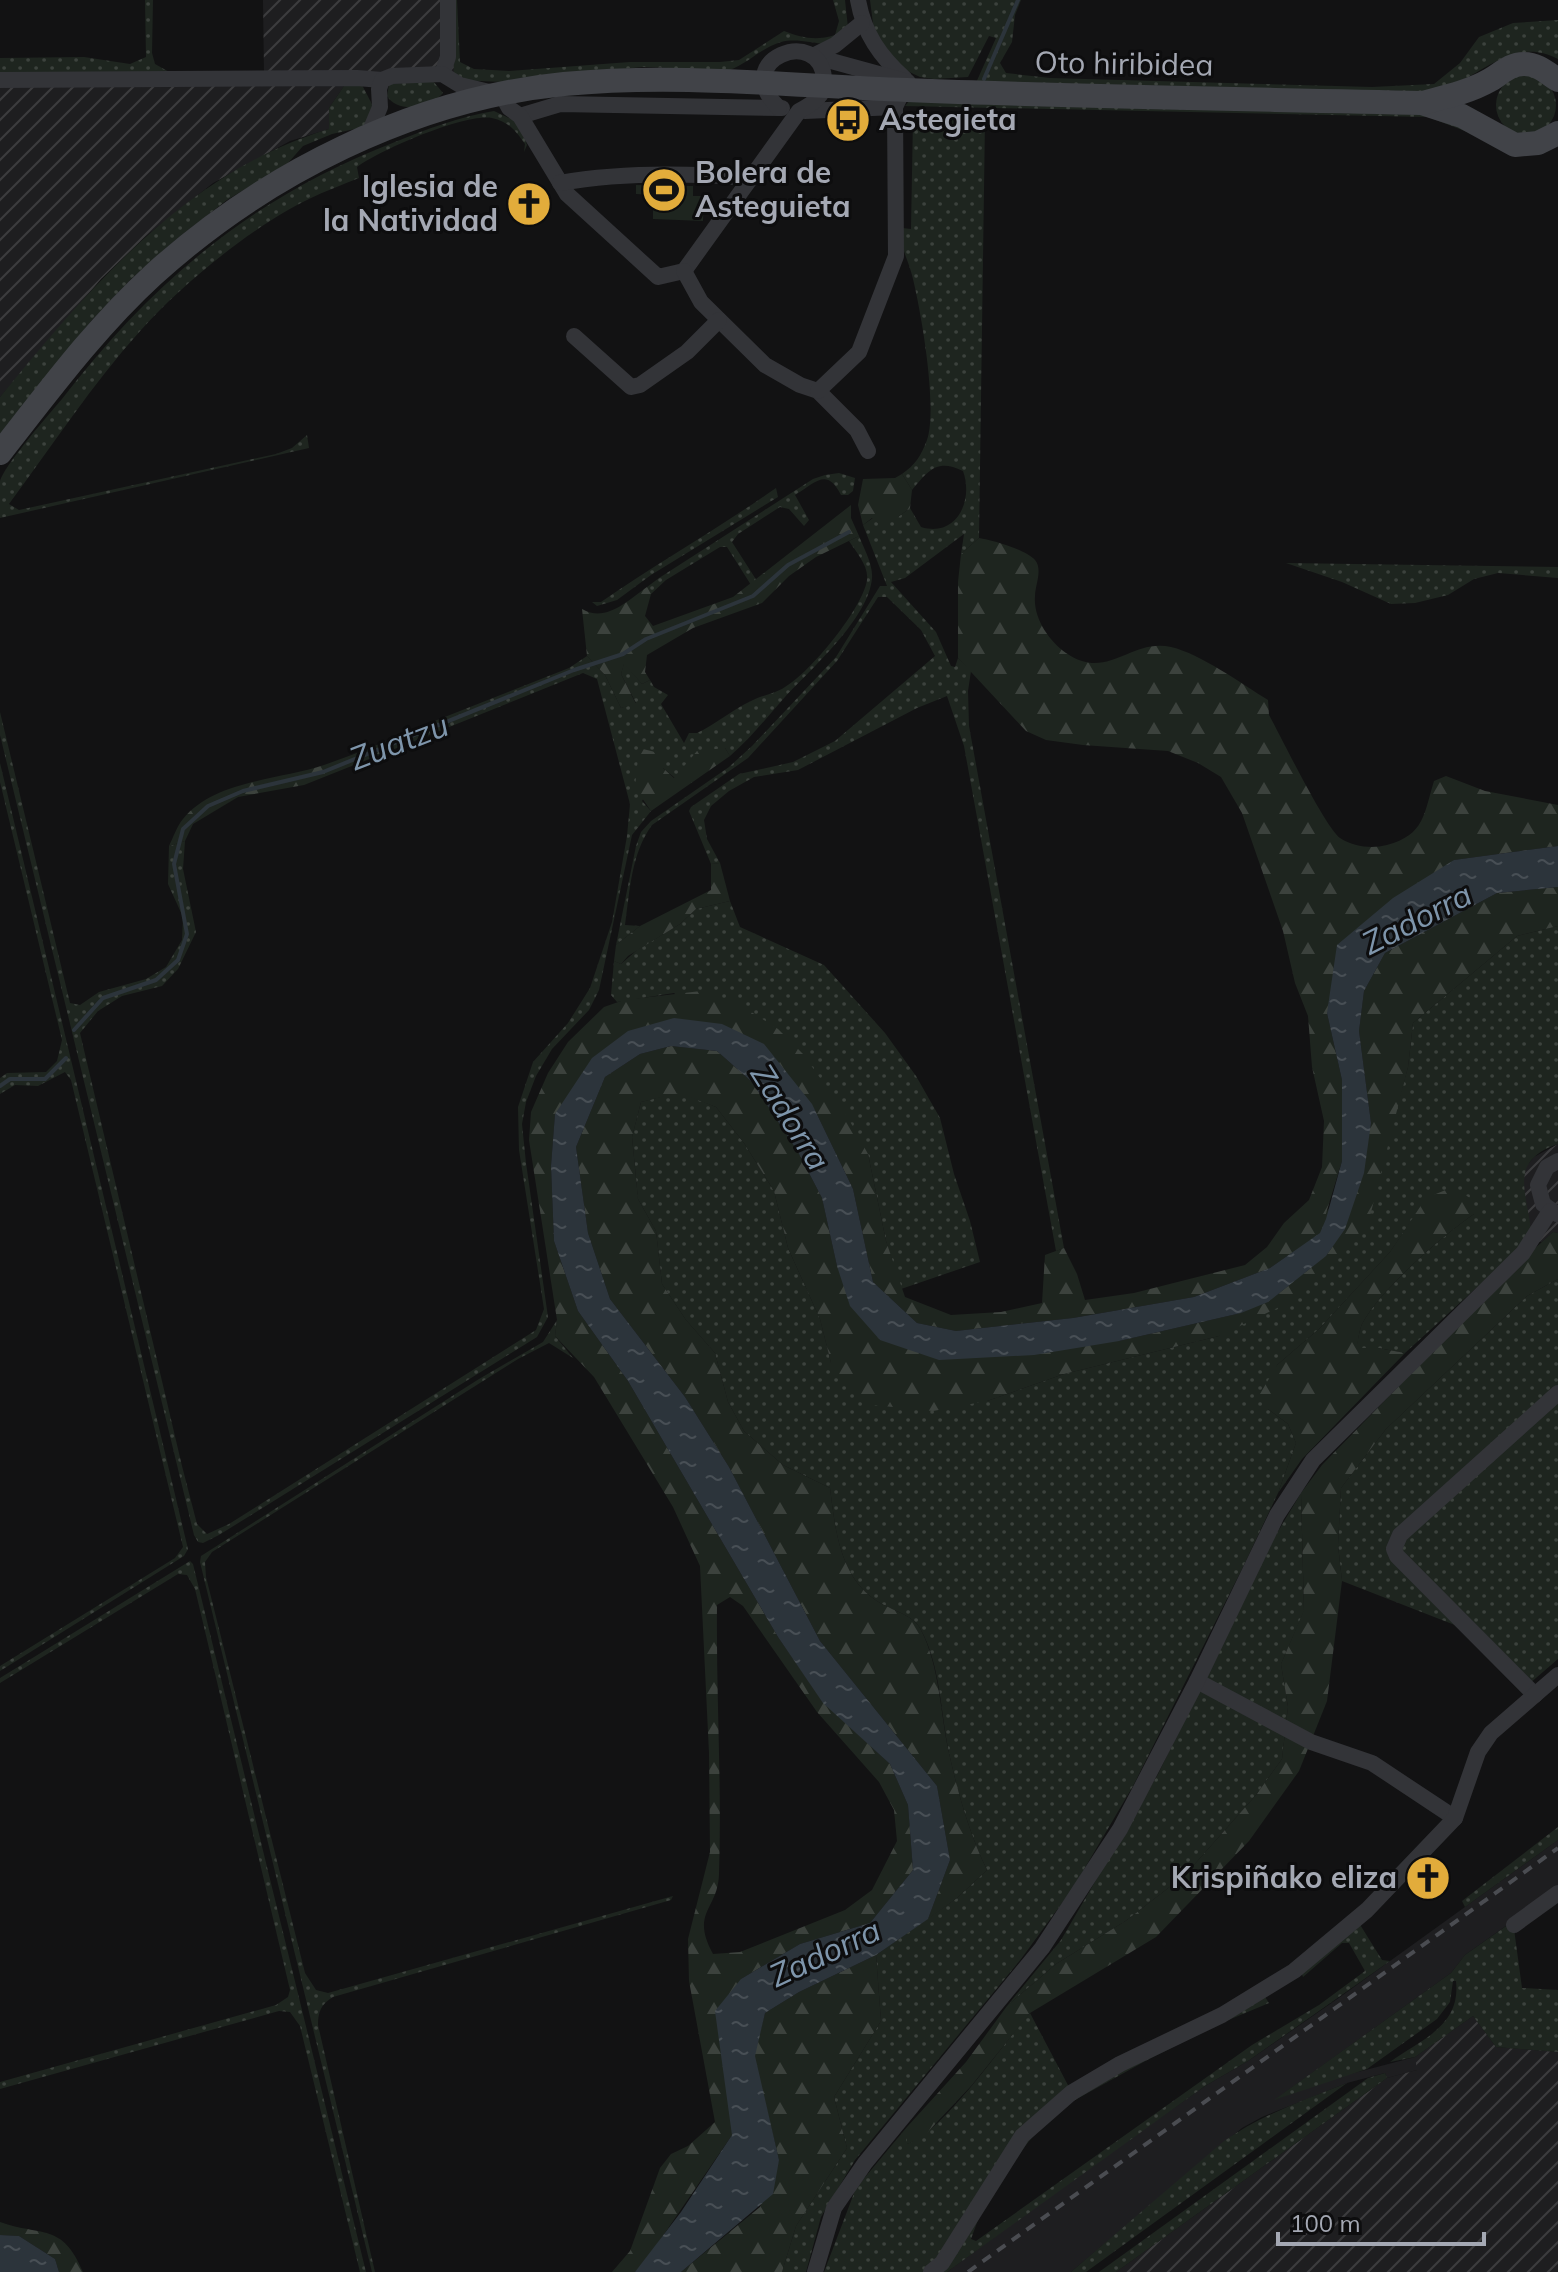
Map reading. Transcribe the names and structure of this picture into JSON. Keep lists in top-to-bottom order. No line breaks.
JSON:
{"streets":{"street":["Oto hiribidea"]},"water":["Zuatzu","Zadorra"],"places":{"bus stop":["Astegieta"],"sports":["Bolera de Asteguieta"],"church":["Iglesia de la Natividad","Krispiñako eliza"]},"scale_bar":"100 m"}
